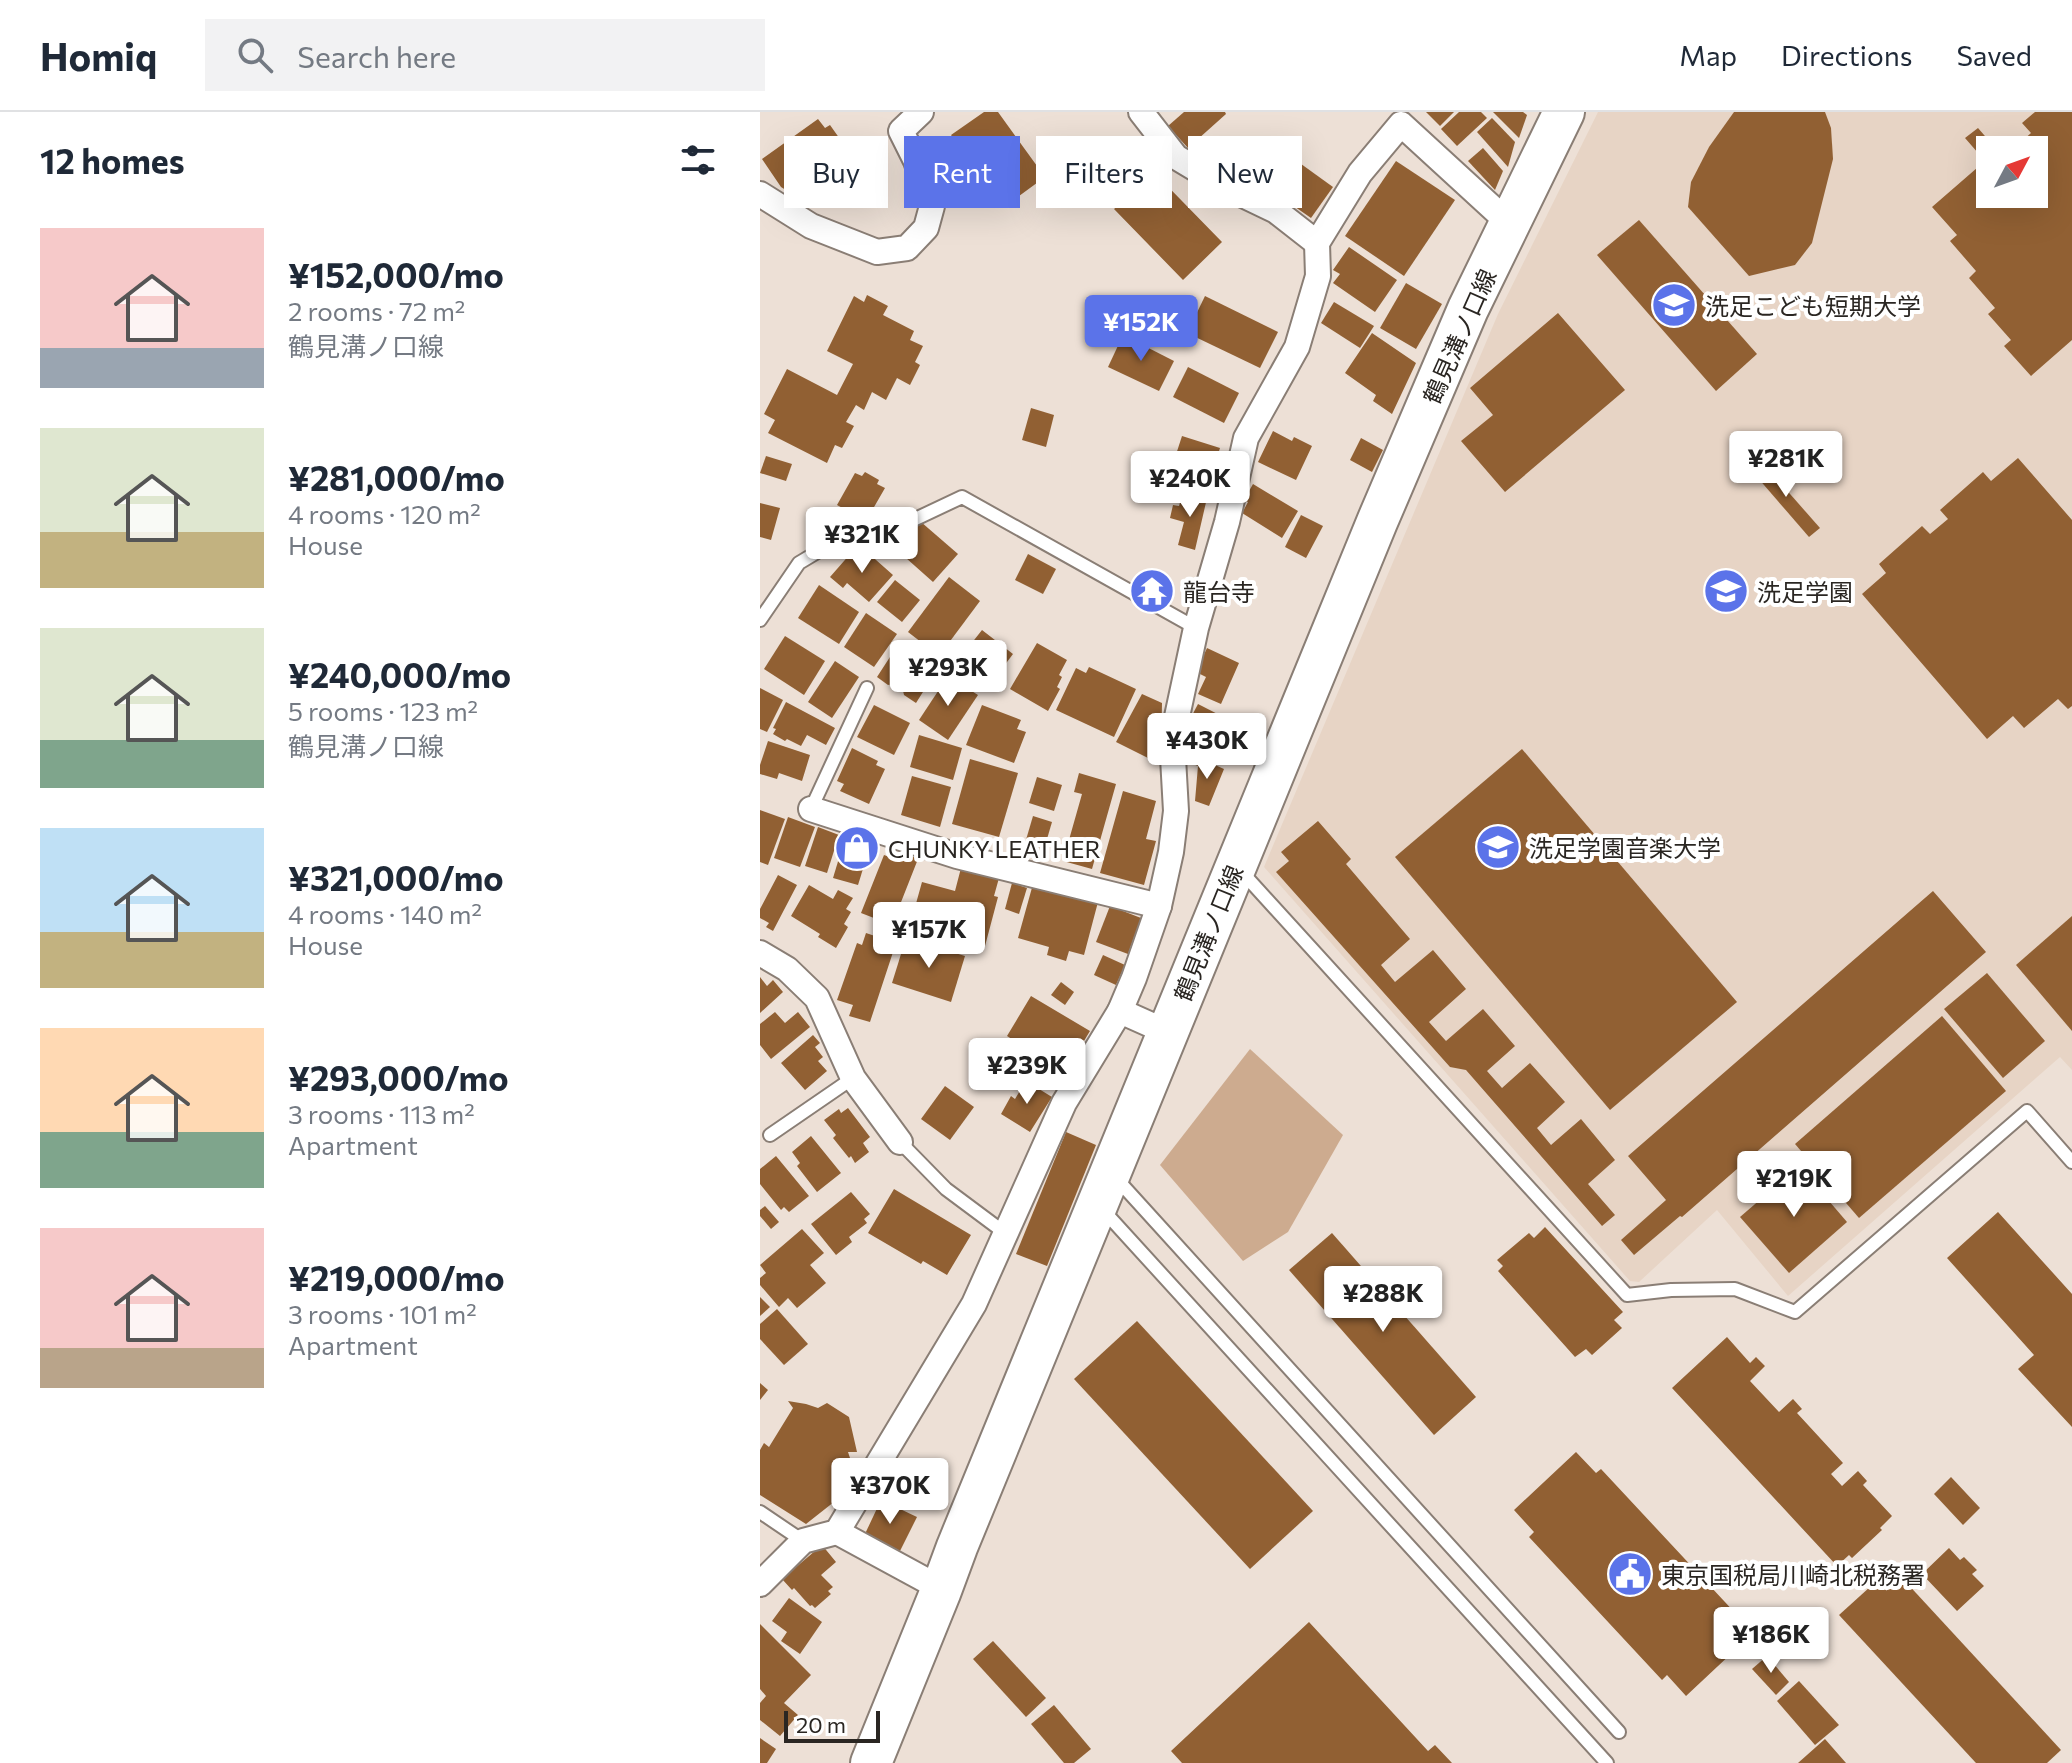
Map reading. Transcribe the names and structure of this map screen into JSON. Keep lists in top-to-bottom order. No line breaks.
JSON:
{"streets":{"main road":["鶴見溝ノ口線"]},"places":{"school or university":["洗足こども短期大学","洗足学園","洗足学園音楽大学"],"temple":["龍台寺"],"shop":["CHUNKY LEATHER"],"public building":["東京国税局川崎北税務署"]},"scale_bar":"20 m","north":"top right","page":{"header":"Homiq","search":"Search here","nav":["Map","Directions","Saved"],"heading":"12 homes","chip":["Buy","Rent","Filters","New"],"list":[{"name":"¥152,000/mo","note":"2 rooms · 72 m² · 鶴見溝ノ口線"},{"name":"¥281,000/mo","note":"4 rooms · 120 m² · House"},{"name":"¥240,000/mo","note":"5 rooms · 123 m² · 鶴見溝ノ口線"},{"name":"¥321,000/mo","note":"4 rooms · 140 m² · House"},{"name":"¥293,000/mo","note":"3 rooms · 113 m² · Apartment"},{"name":"¥219,000/mo","note":"3 rooms · 101 m² · Apartment"}],"price":["¥152K","¥281K","¥240K","¥321K","¥293K","¥430K","¥157K","¥239K","¥219K","¥288K","¥370K","¥186K"],"scale":"20 m"}}
